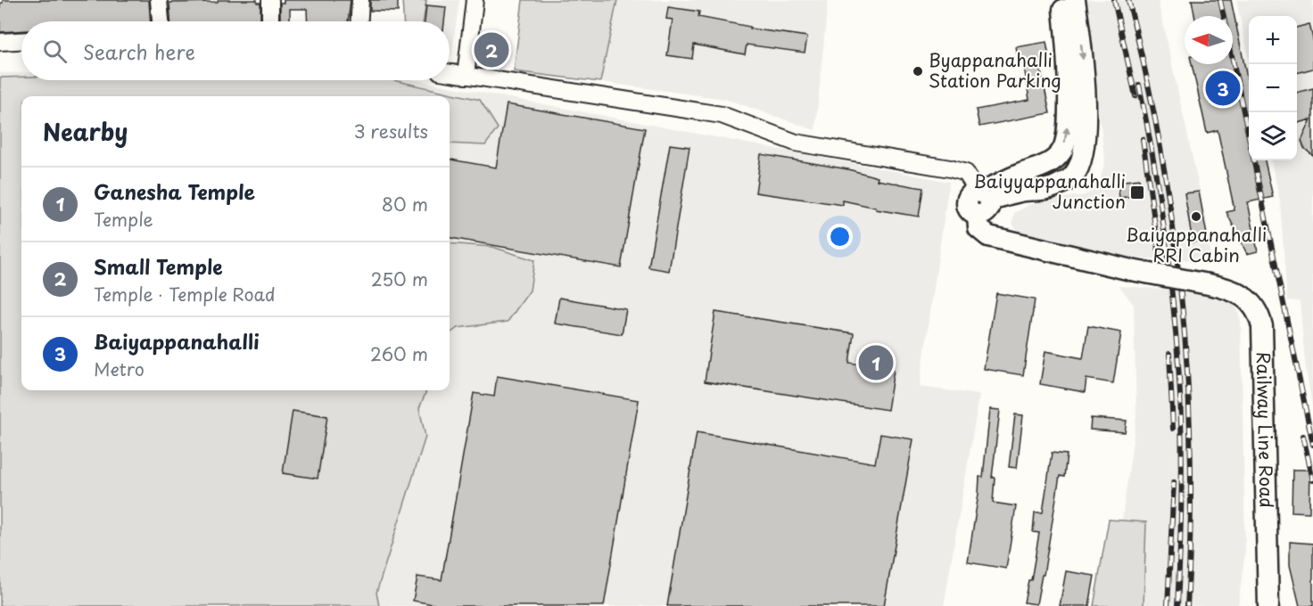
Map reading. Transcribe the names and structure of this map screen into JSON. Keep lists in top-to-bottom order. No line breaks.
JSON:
{"streets":{"main road":["Railway Line Road"]},"places":{"other":["Byappanahalli Station Parking","Baiyappanahalli RRI Cabin"],"transit":["Baiyyappanahalli Junction"]},"north":"left","page":{"map_buttons":["+","−"],"search":"Search here","pins":["2","3","1"],"heading":["Nearby","3 results"],"list":[{"mark":"1","name":"Ganesha Temple","note":"Temple","value":"80 m"},{"mark":"2","name":"Small Temple","note":"Temple · Temple Road","value":"250 m"},{"mark":"3","name":"Baiyappanahalli","note":"Metro","value":"260 m"}]}}
